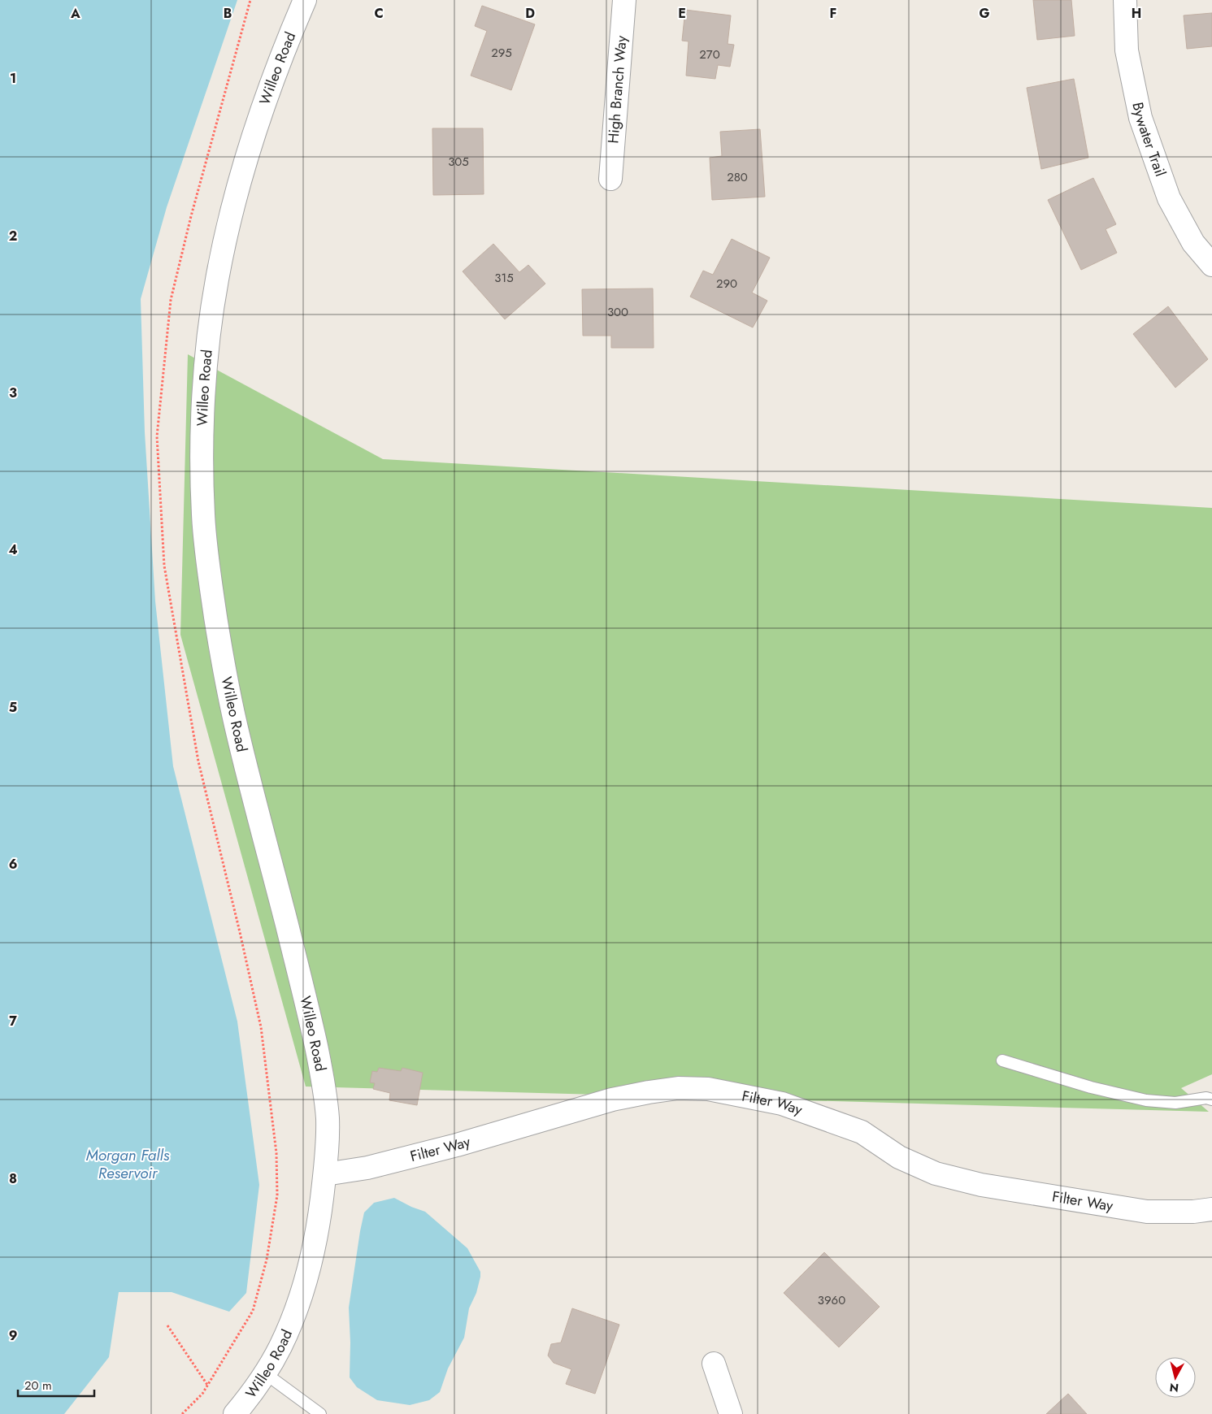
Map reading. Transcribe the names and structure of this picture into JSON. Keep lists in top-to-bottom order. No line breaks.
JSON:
{"streets":{"street":["Willeo Road","High Branch Way","Bywater Trail","Filter Way"]},"crossings":[["Willeo Road","Filter Way"]],"water":["Morgan Falls Reservoir"],"house_numbers":["295","270","305","280","315","290","300","3960"],"scale_bar":"20 m","north":"bottom","grid":{"columns":["A","B","C","D","E","F","G","H"],"rows":["1","2","3","4","5","6","7","8","9"]}}
